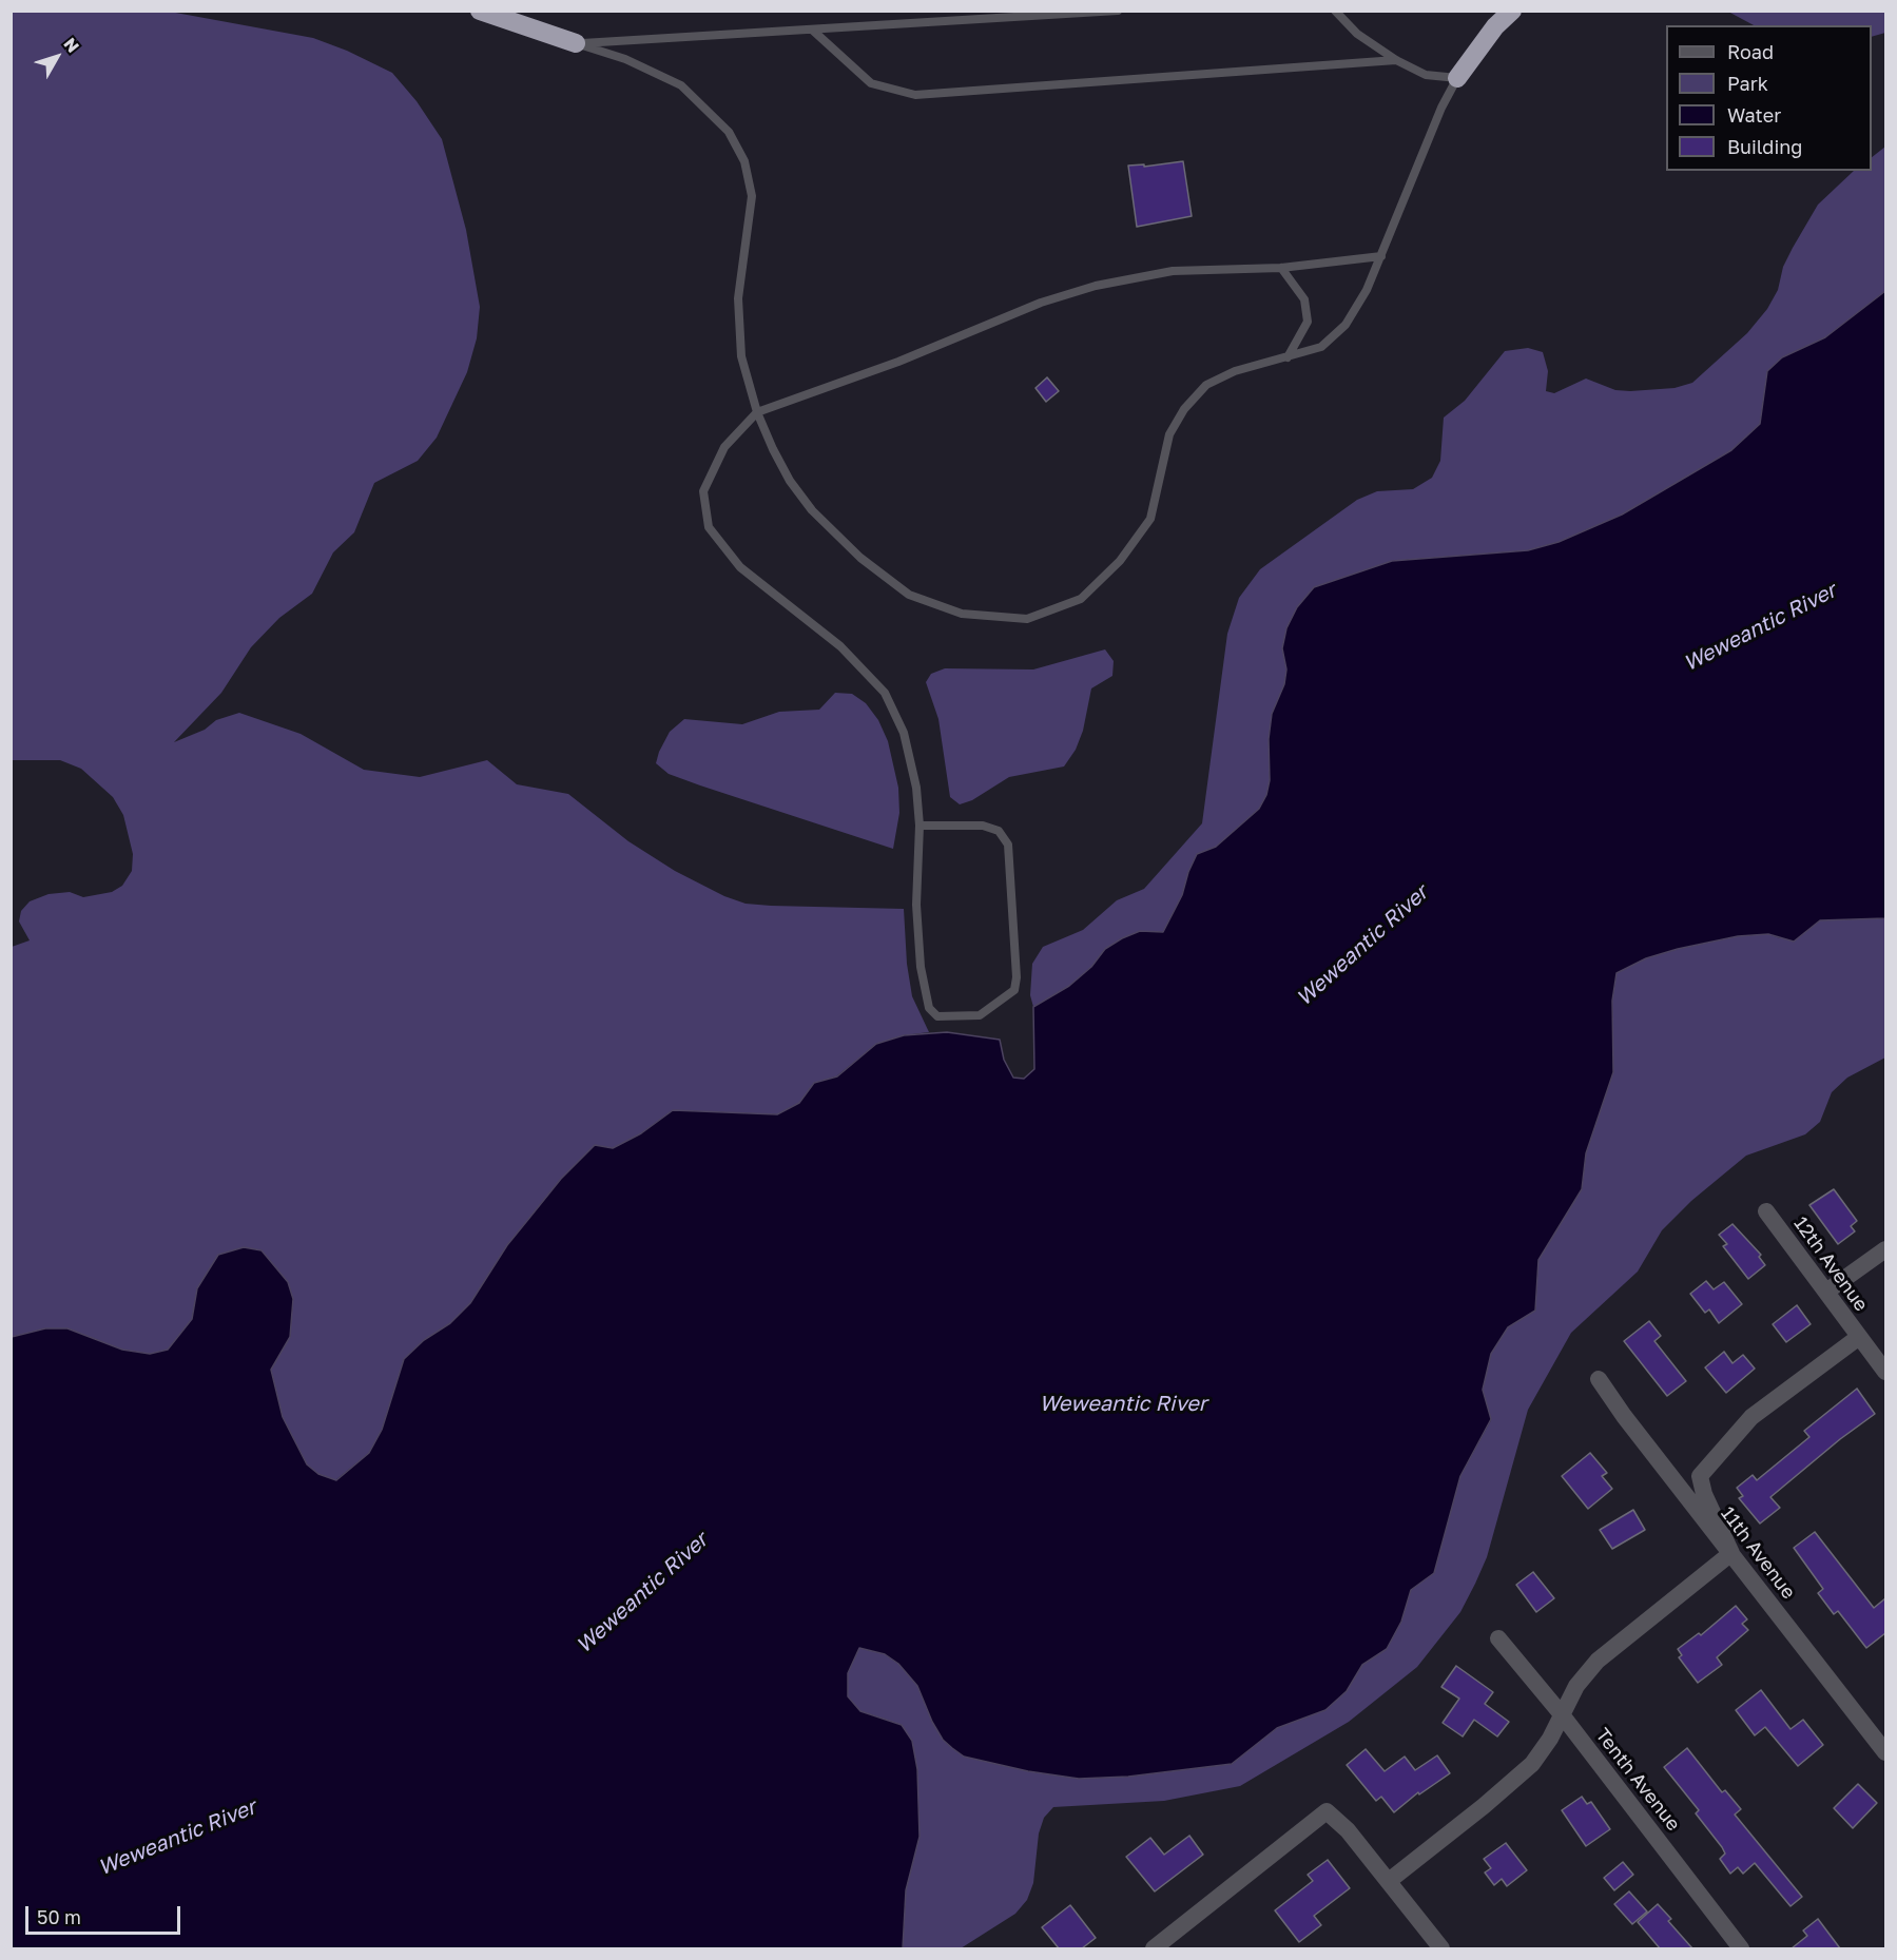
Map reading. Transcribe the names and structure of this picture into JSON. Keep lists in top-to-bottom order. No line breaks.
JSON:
{"streets":{"street":["12th Avenue","11th Avenue","Tenth Avenue"]},"water":["Weweantic River"],"legend":["Road","Park","Water","Building"],"scale_bar":"50 m","north":"top right"}
